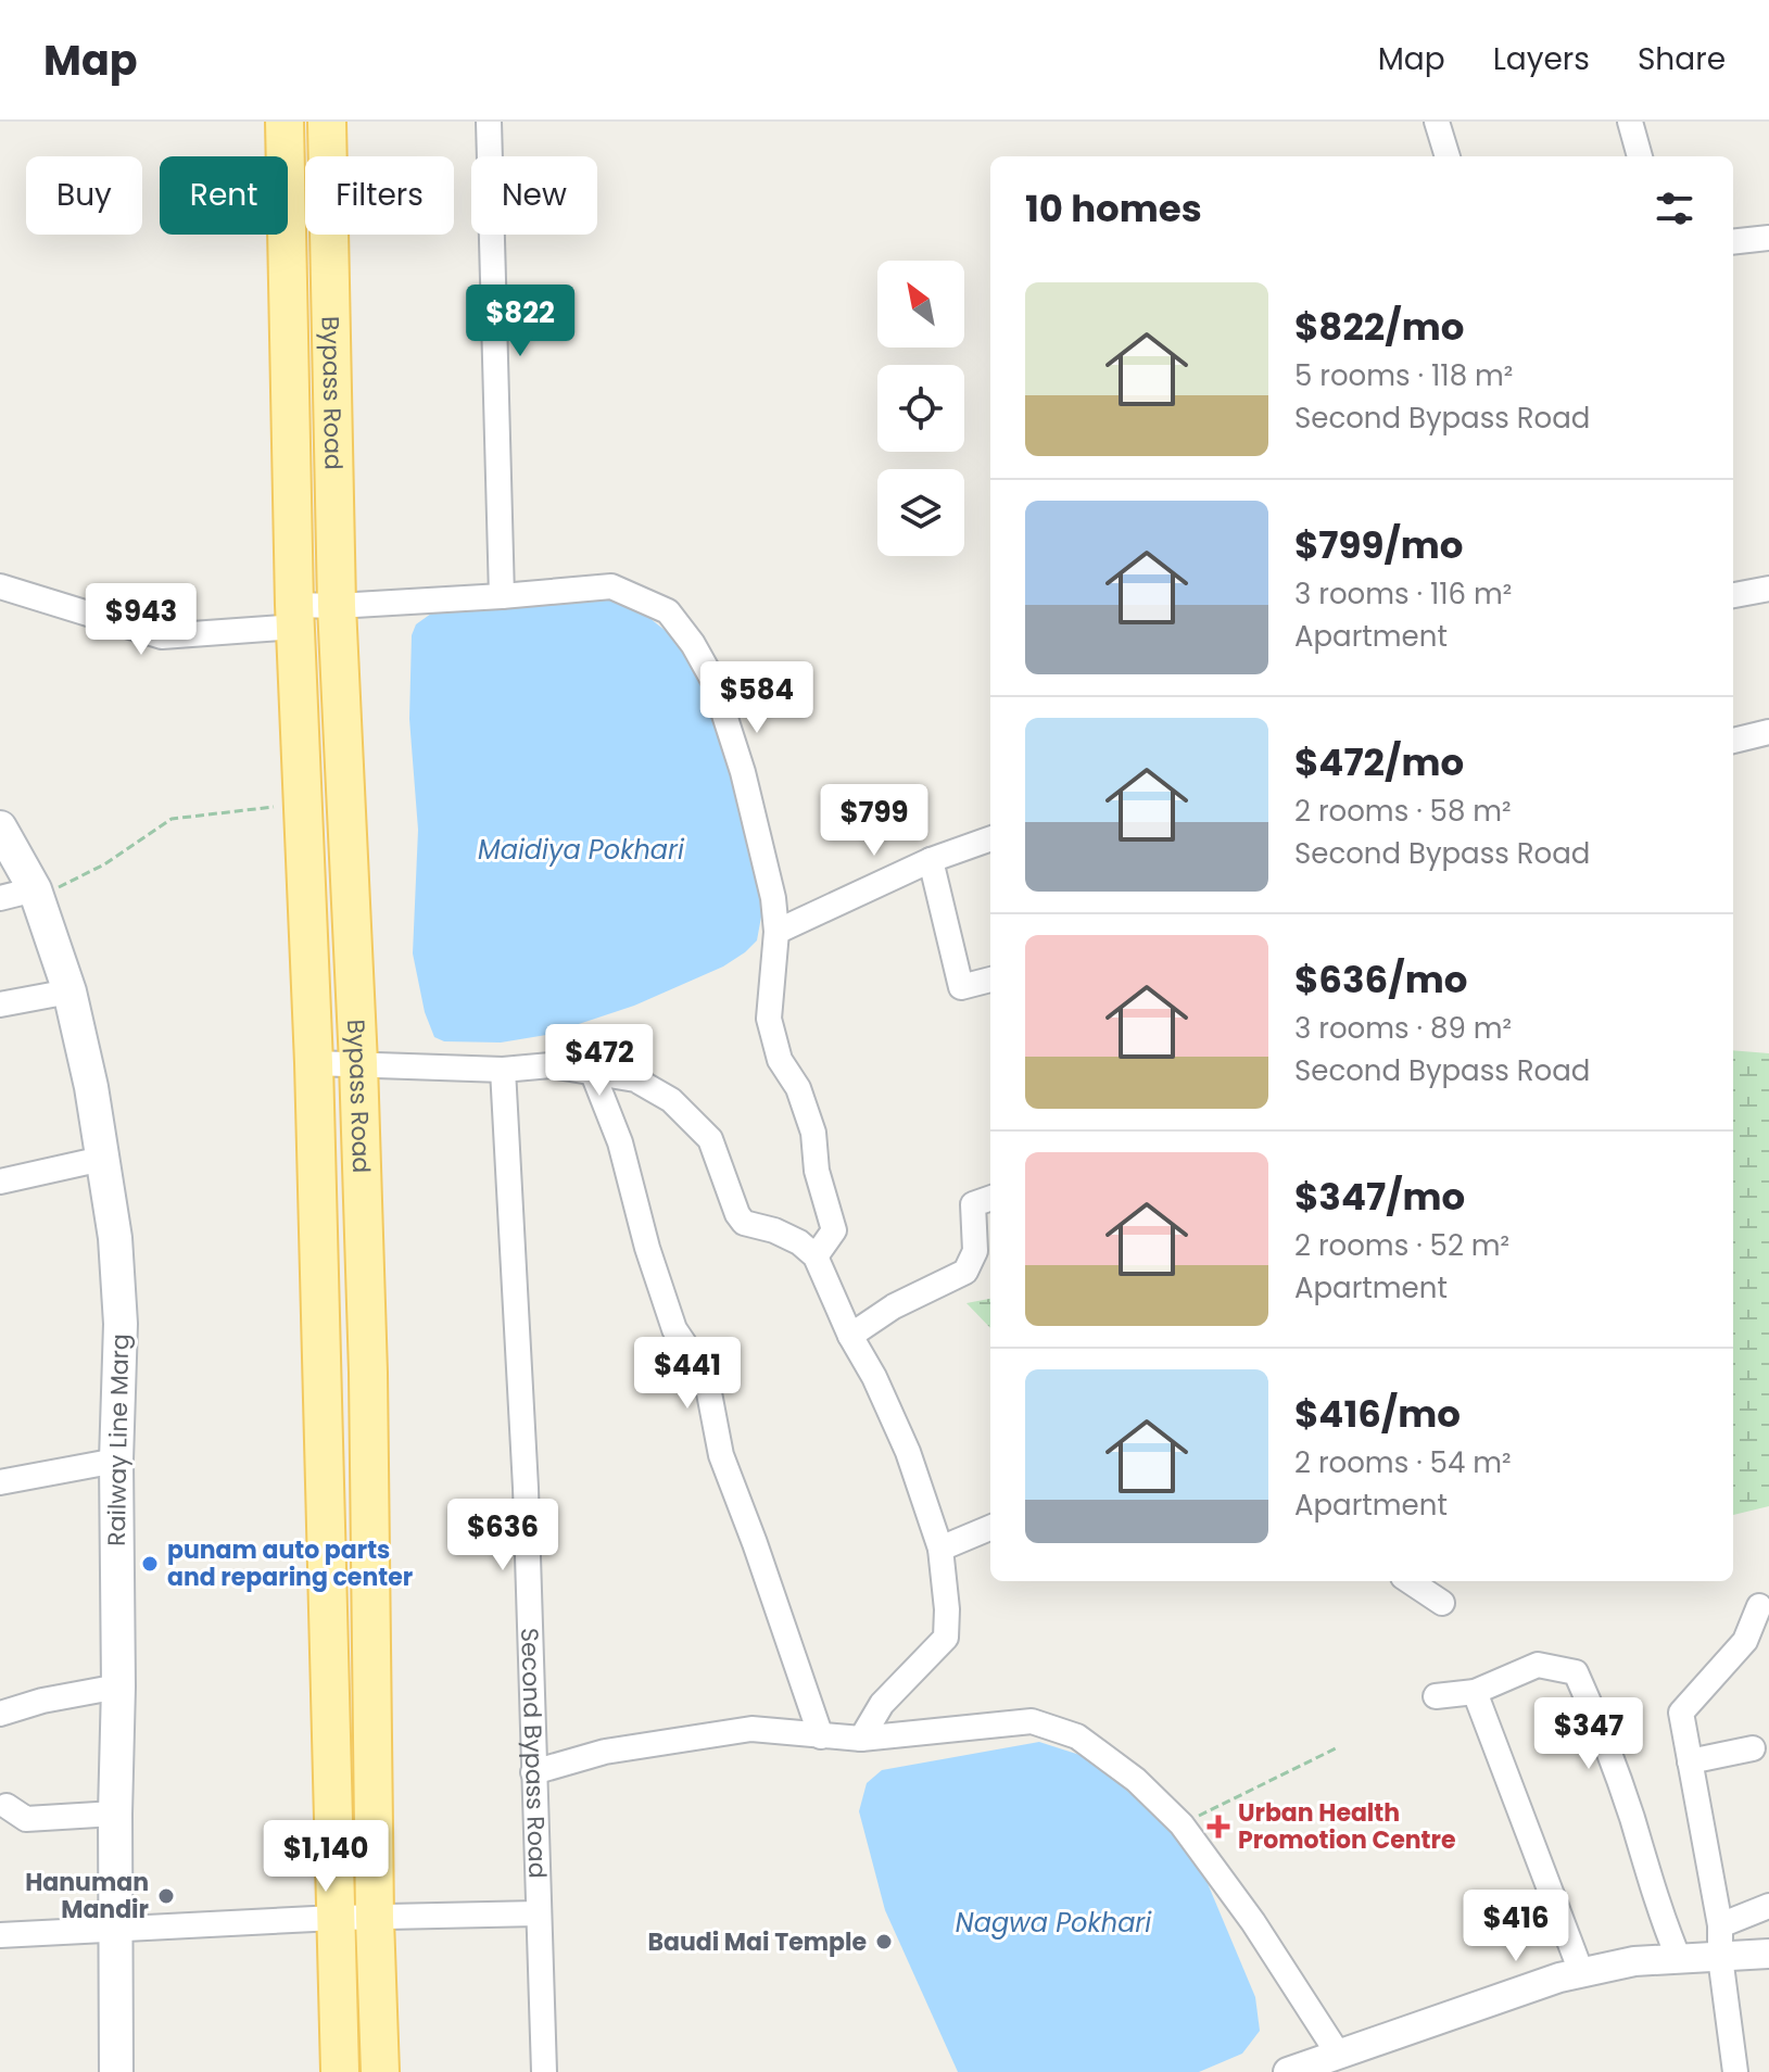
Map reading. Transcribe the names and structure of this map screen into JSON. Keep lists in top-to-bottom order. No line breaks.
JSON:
{"streets":{"main road":["Bypass Road","Railway Line Marg"],"street":["Second Bypass Road"]},"water":["Maidiya Pokhari","Nagwa Pokhari"],"places":{"other":["punam auto parts and reparing center","Hanuman Mandir","Baudi Mai Temple"],"health":["Urban Health Promotion Centre"]},"north":"top left","page":{"header":"Map","nav":["Map","Layers","Share"],"chip":["Buy","Rent","Filters","New"],"heading":"10 homes","list":[{"name":"$822/mo","note":"5 rooms · 118 m² · Second Bypass Road"},{"name":"$799/mo","note":"3 rooms · 116 m² · Apartment"},{"name":"$472/mo","note":"2 rooms · 58 m² · Second Bypass Road"},{"name":"$636/mo","note":"3 rooms · 89 m² · Second Bypass Road"},{"name":"$347/mo","note":"2 rooms · 52 m² · Apartment"},{"name":"$416/mo","note":"2 rooms · 54 m² · Apartment"}],"price":["$822","$943","$584","$799","$472","$441","$636","$347","$1,140","$416"]}}
